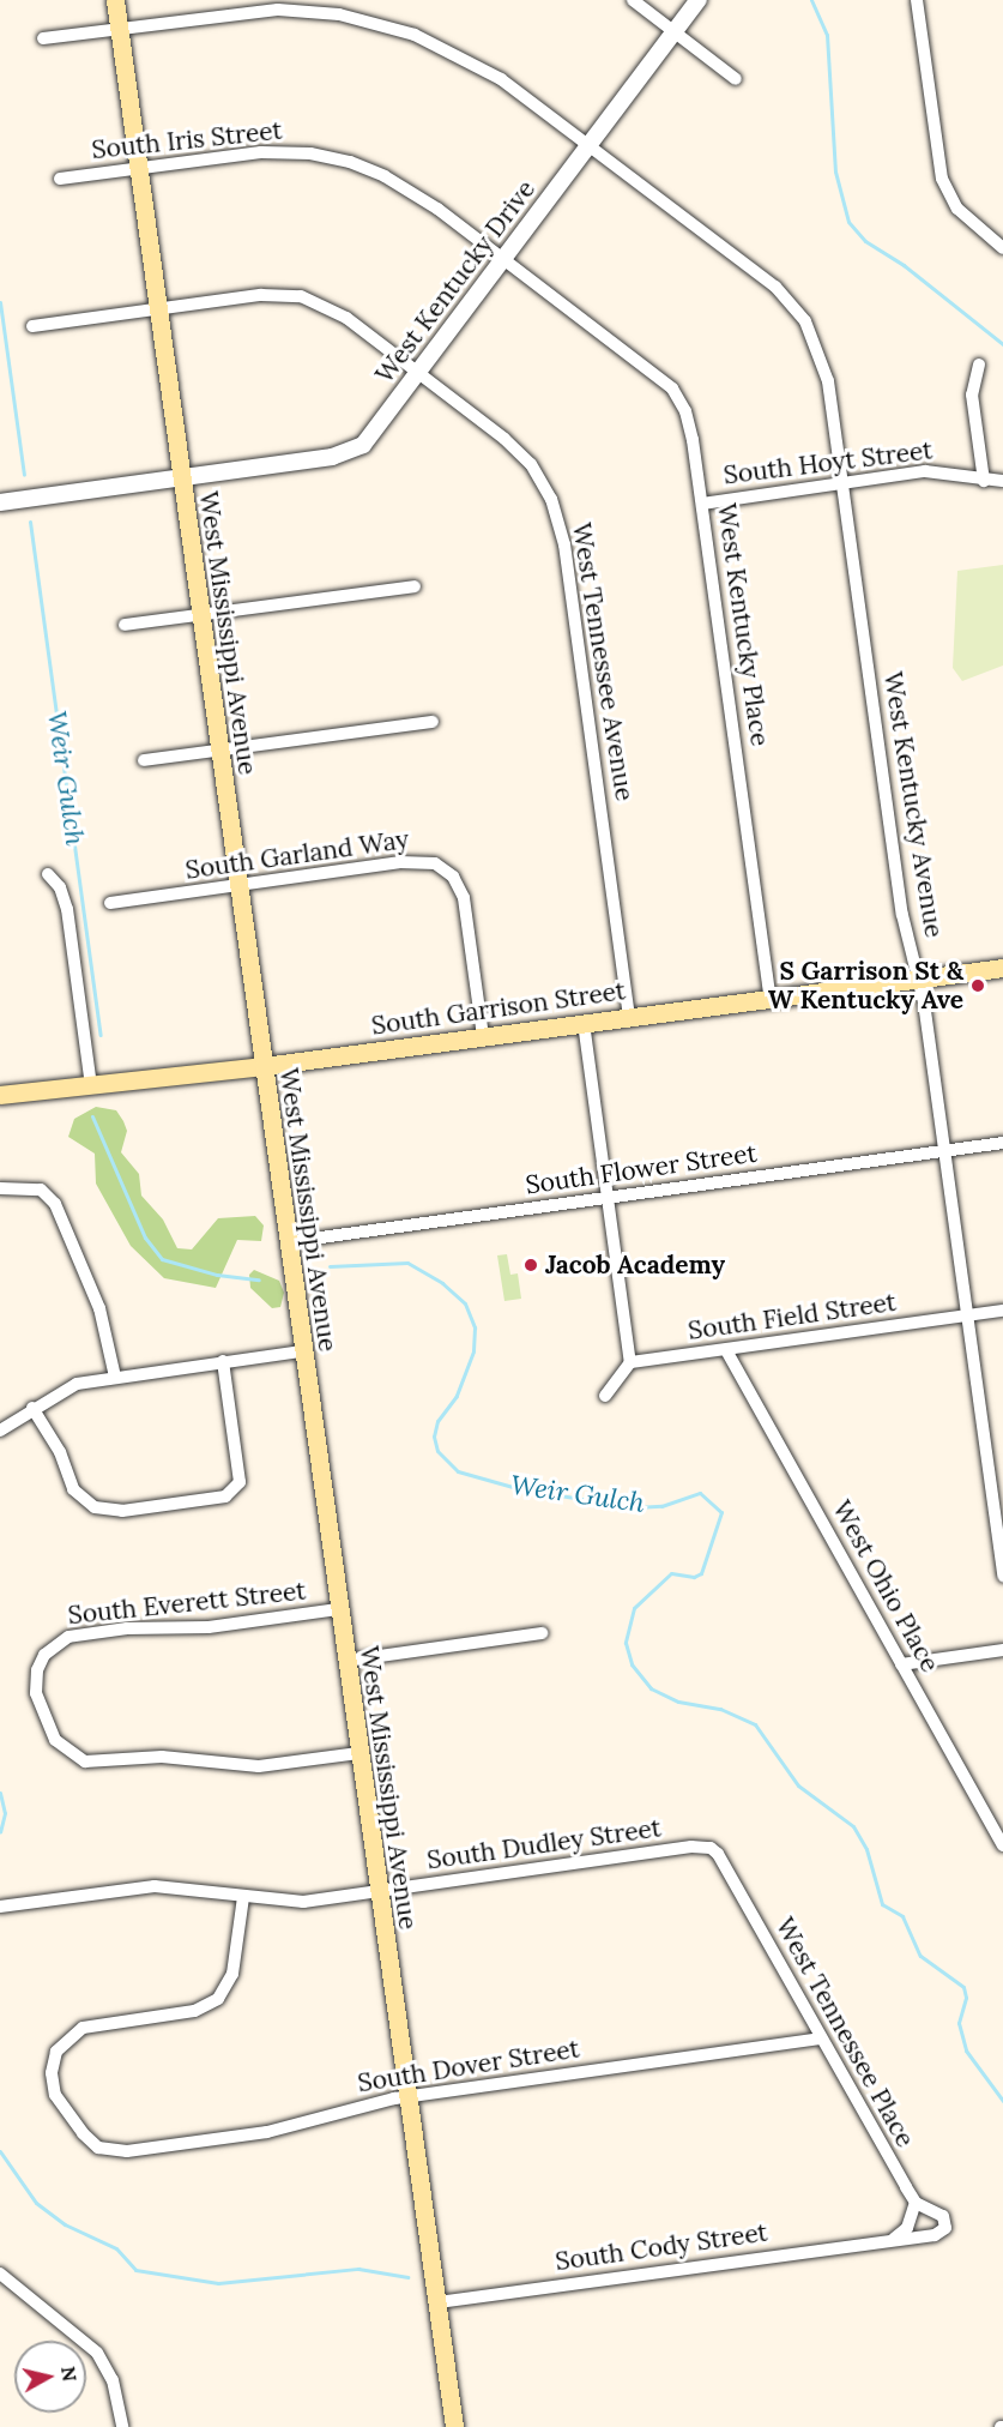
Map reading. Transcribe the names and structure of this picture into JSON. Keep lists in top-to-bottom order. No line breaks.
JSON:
{"streets":{"main road":["West Mississippi Avenue","South Garrison Street"],"street":["South Iris Street","West Kentucky Drive","South Hoyt Street","West Kentucky Place","West Tennessee Avenue","West Kentucky Avenue","South Garland Way","South Flower Street","South Field Street","West Ohio Place","South Everett Street","South Dudley Street","West Tennessee Place","South Dover Street","South Cody Street"]},"crossings":[["South Iris Street","West Kentucky Drive"],["South Iris Street","West Kentucky Place"],["South Iris Street","West Mississippi Avenue"],["West Kentucky Drive","West Kentucky Place"],["West Kentucky Drive","West Mississippi Avenue"],["West Kentucky Drive","West Tennessee Avenue"],["West Kentucky Drive","West Kentucky Avenue"],["South Hoyt Street","West Kentucky Place"],["South Hoyt Street","West Kentucky Avenue"],["West Kentucky Place","South Garrison Street"],["West Mississippi Avenue","West Tennessee Avenue"],["West Mississippi Avenue","West Kentucky Avenue"],["West Mississippi Avenue","South Garland Way"],["West Mississippi Avenue","South Garrison Street"],["West Mississippi Avenue","South Flower Street"],["West Mississippi Avenue","South Everett Street"],["West Mississippi Avenue","South Dudley Street"],["West Mississippi Avenue","South Dover Street"],["West Mississippi Avenue","South Cody Street"],["West Tennessee Avenue","South Garrison Street"],["West Kentucky Avenue","South Garrison Street"],["West Kentucky Avenue","South Flower Street"],["West Kentucky Avenue","South Field Street"],["South Garland Way","South Garrison Street"],["South Field Street","West Ohio Place"],["South Dudley Street","West Tennessee Place"],["South Dudley Street","South Dover Street"],["West Tennessee Place","South Dover Street"],["West Tennessee Place","South Cody Street"]],"water":["Weir Gulch"],"places":["S Garrison St & W Kentucky Ave","Jacob Academy"],"north":"right"}
